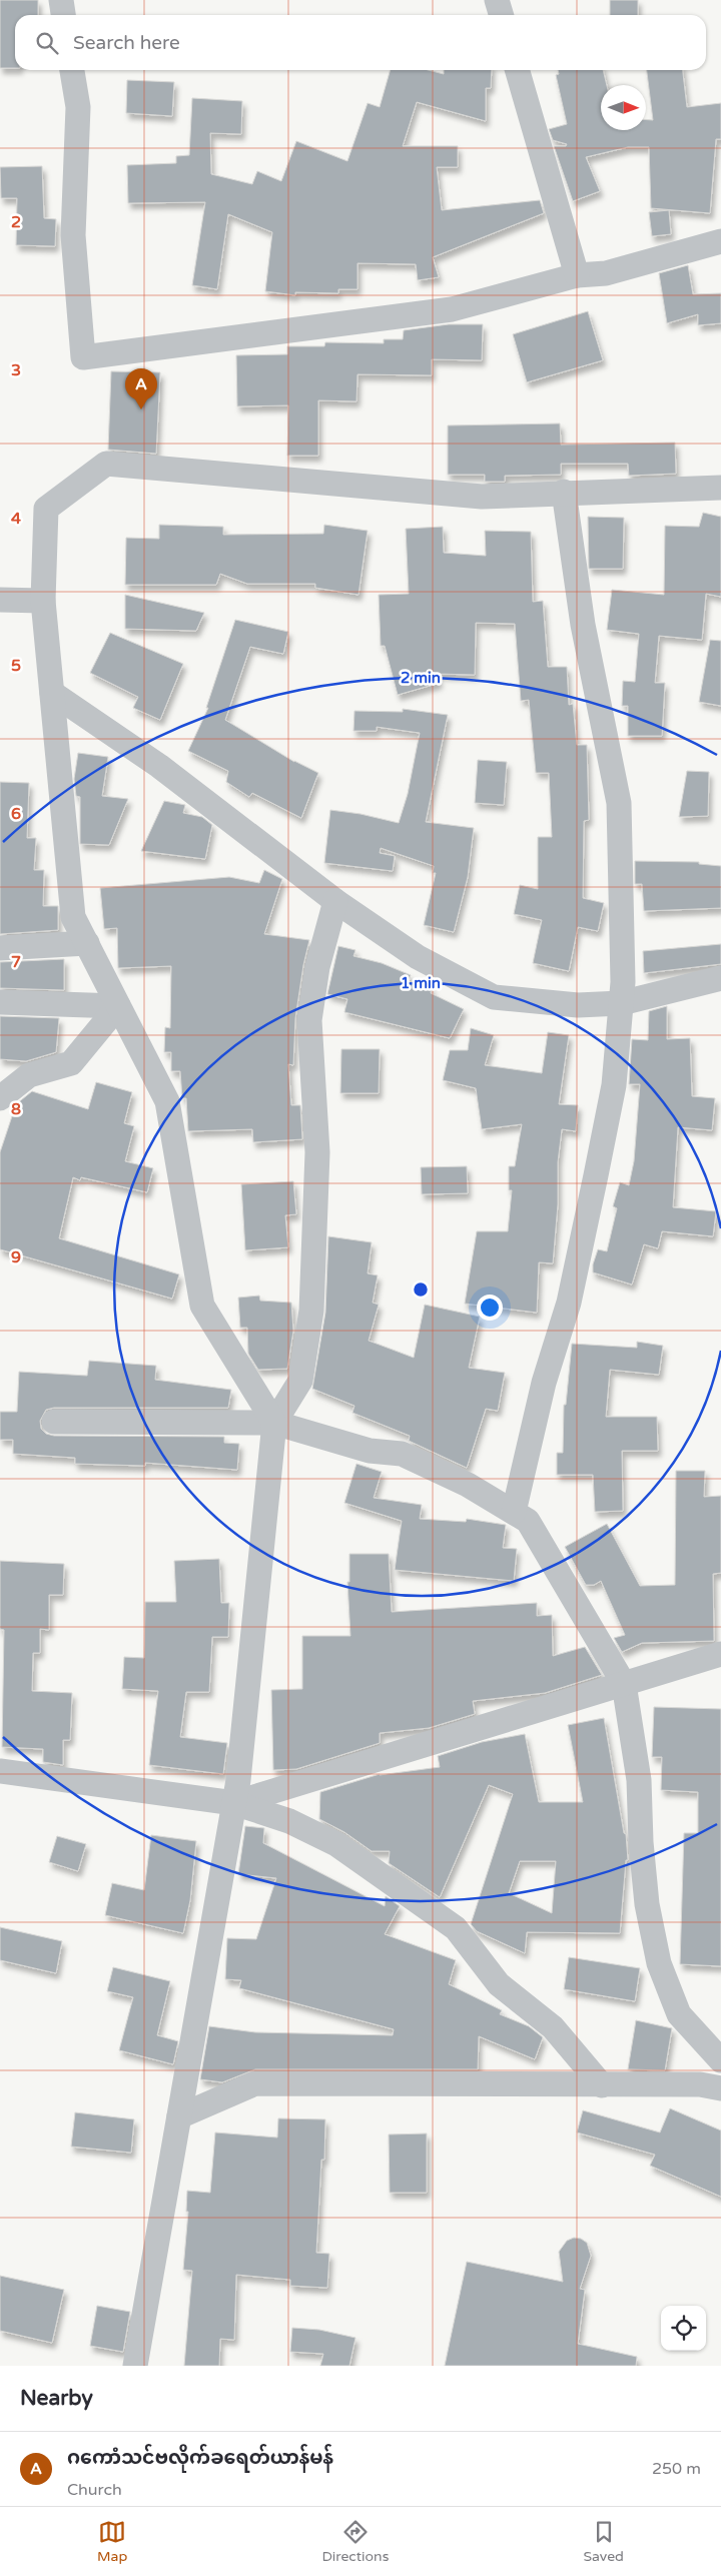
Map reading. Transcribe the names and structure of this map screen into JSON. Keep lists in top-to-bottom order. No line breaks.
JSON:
{"north":"right","page":{"search":"Search here","pins":"A","heading":"Nearby","list":[{"mark":"A","name":"ဂကောံသင်ဗလိုက်ခရေတ်ယာန်မန်","note":"Church","value":"250 m"}],"nav":["Map","Directions","Saved"]},"grid":{"rows":["2","3","4","5","6","7","8","9"]},"rings":["2 min","1 min"]}
